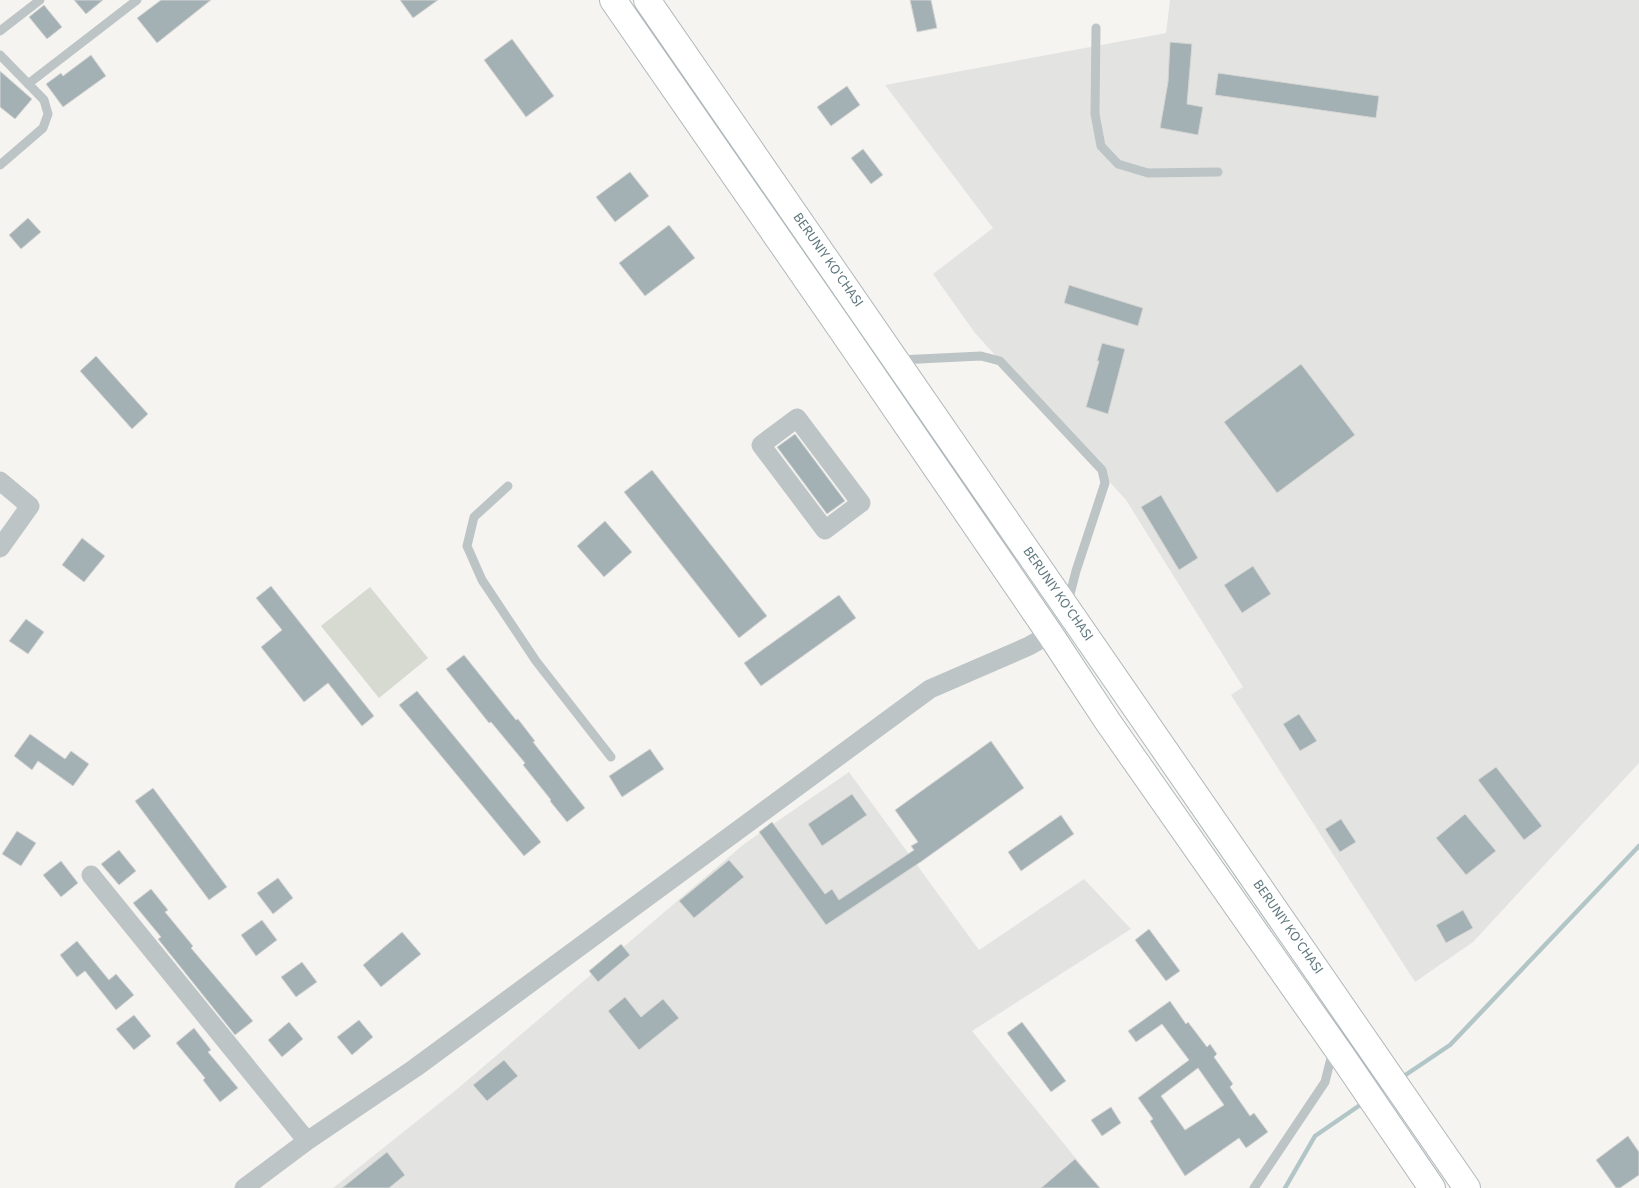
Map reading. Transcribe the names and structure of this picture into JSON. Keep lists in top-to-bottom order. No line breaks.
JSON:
{"streets":{"main road":["BERUNIY KO'CHASI"]}}
